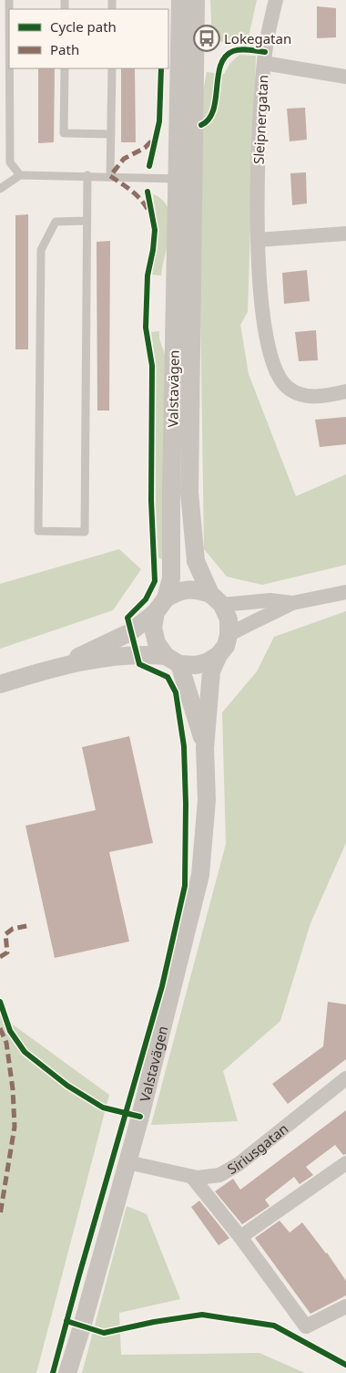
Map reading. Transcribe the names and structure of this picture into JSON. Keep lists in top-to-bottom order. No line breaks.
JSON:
{"streets":{"street":["Sleipnergatan","Valstavägen","Siriusgatan"]},"crossings":[["Valstavägen","Siriusgatan"]],"places":{"bus stop":["Lokegatan"]},"legend":["Cycle path","Path"]}
